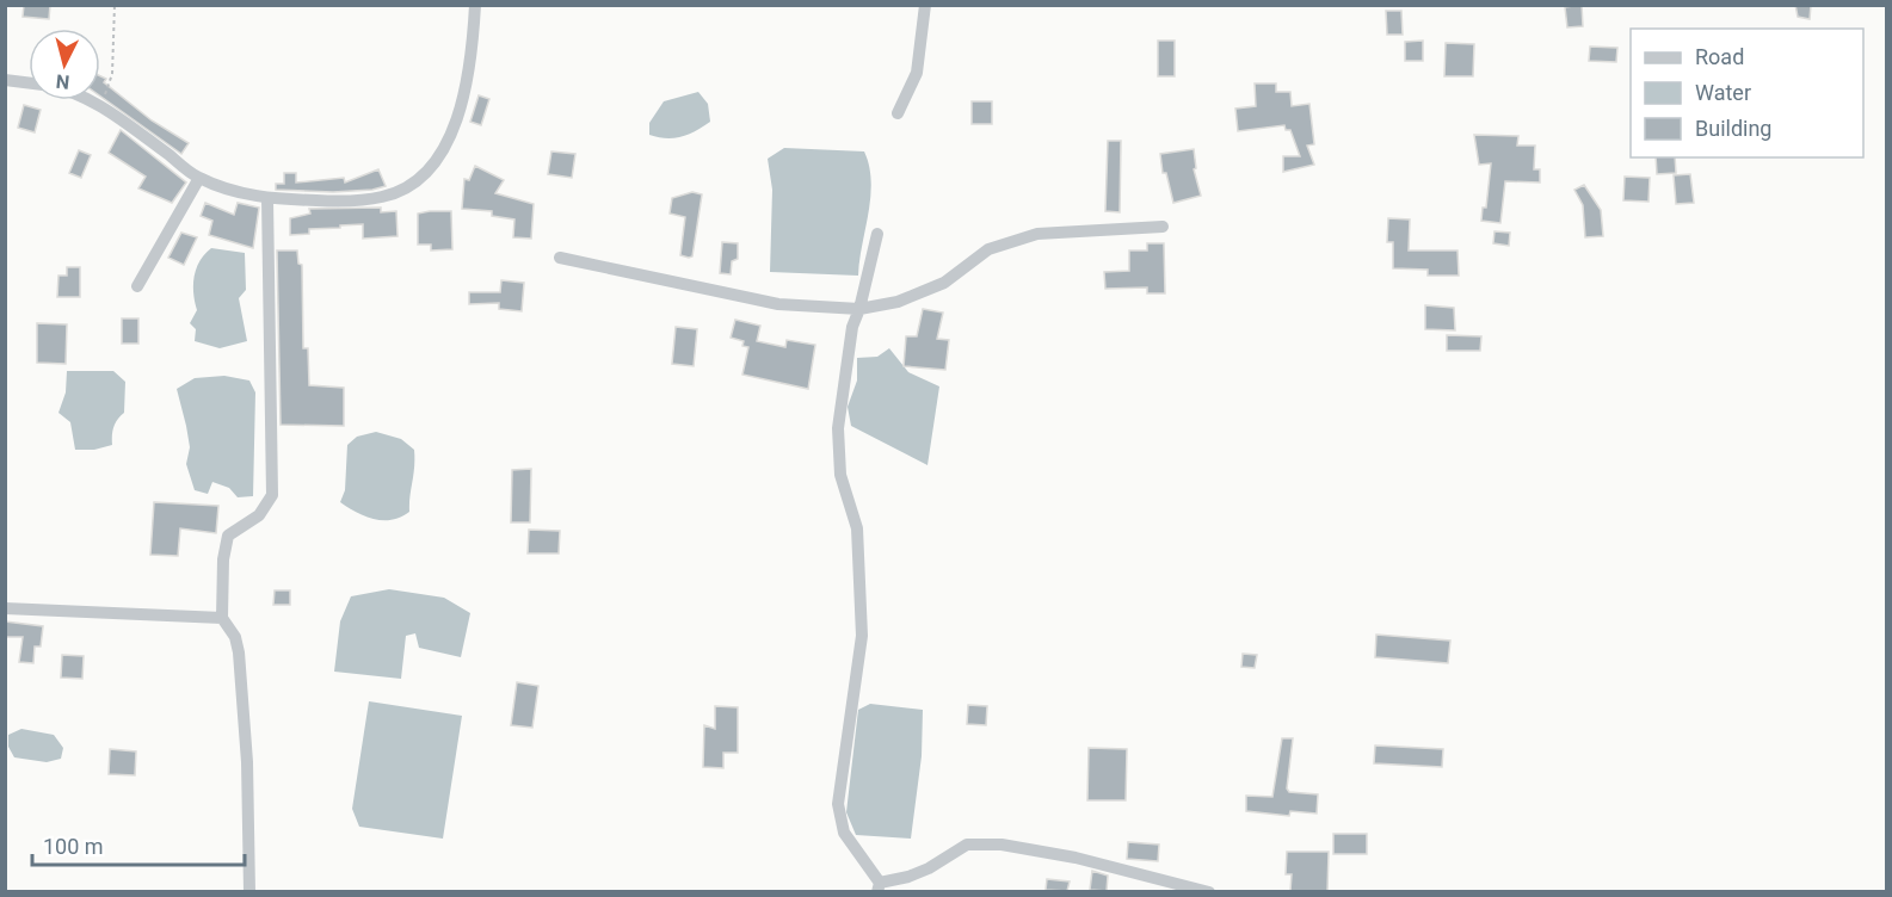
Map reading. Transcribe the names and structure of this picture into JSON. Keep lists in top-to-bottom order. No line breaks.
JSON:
{"legend":["Road","Water","Building"],"scale_bar":"100 m","north":"bottom"}
